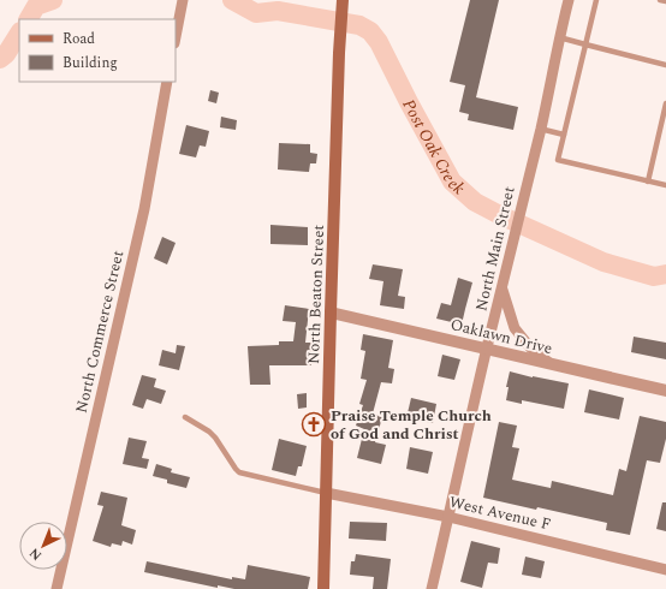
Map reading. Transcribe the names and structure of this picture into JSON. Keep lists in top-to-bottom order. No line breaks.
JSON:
{"streets":{"main road":["North Beaton Street"],"street":["North Main Street","North Commerce Street","Oaklawn Drive","West Avenue F"]},"crossings":[["North Main Street","Oaklawn Drive"],["North Main Street","West Avenue F"],["North Beaton Street","Oaklawn Drive"],["North Beaton Street","West Avenue F"]],"water":["Post Oak Creek"],"places":{"church":["Praise Temple Church of God and Christ"]},"legend":["Road","Building"],"north":"bottom left"}
